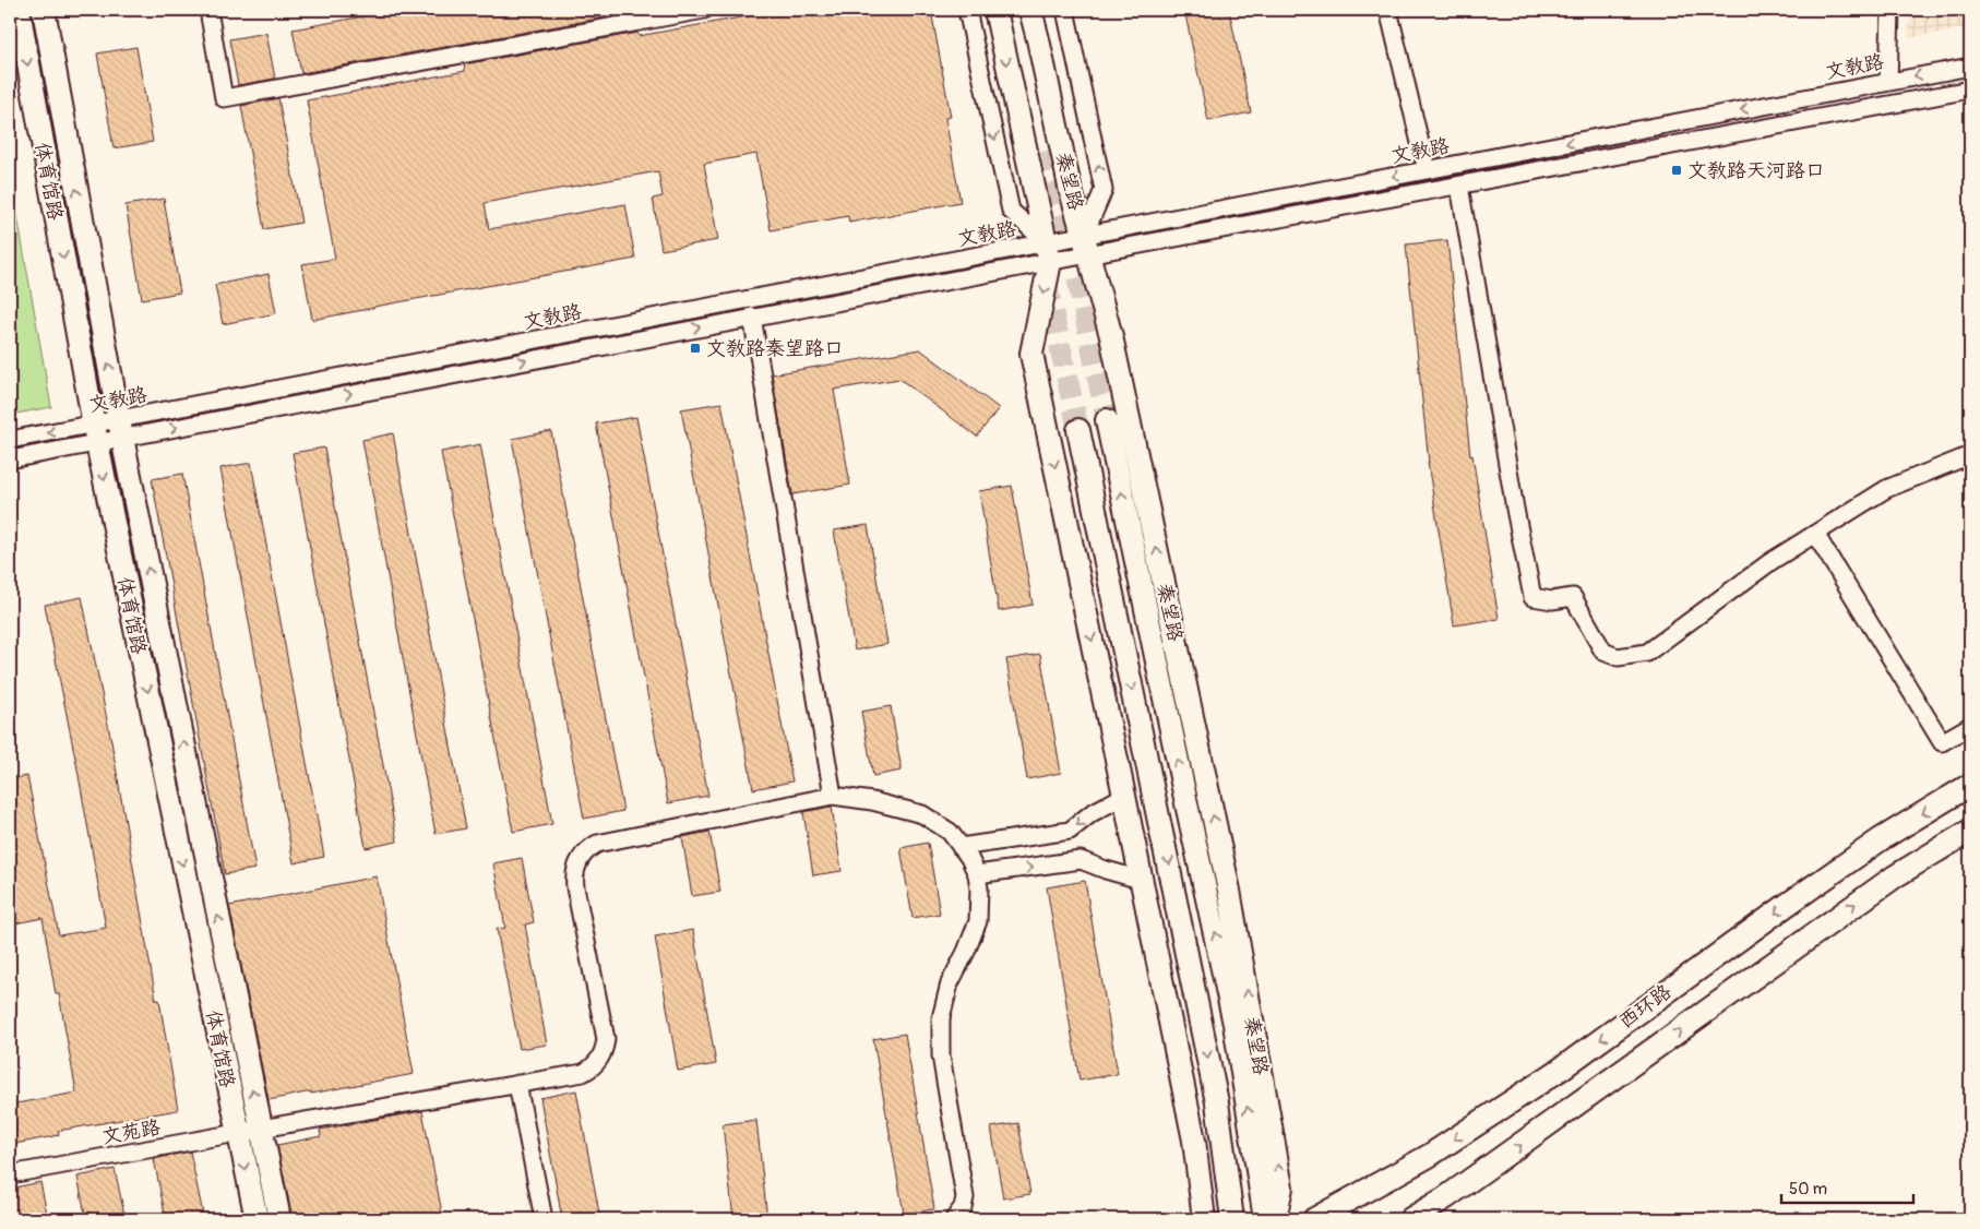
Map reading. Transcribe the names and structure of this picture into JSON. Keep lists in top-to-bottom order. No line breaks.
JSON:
{"streets":{"main road":["体育馆路","秦望路","西环路"],"street":["文教路","文苑路"]},"crossings":[["文教路","体育馆路"],["文教路","秦望路"],["体育馆路","文苑路"]],"places":{"transit":["文教路天河路口","文教路秦望路口"]},"scale_bar":"50 m"}
